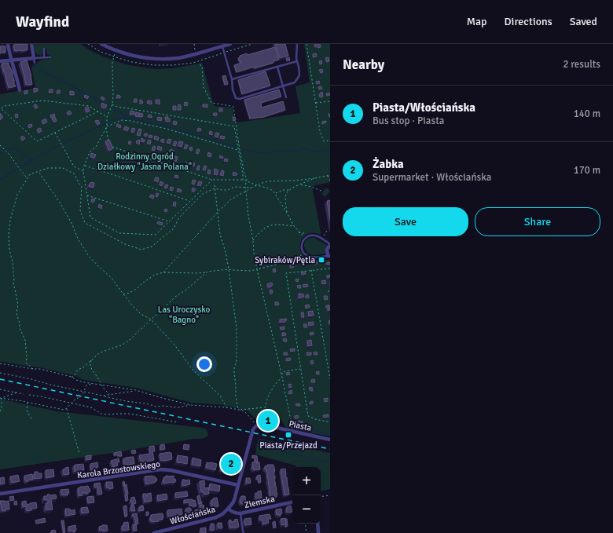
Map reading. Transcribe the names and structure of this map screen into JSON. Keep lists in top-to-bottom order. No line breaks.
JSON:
{"streets":{"street":["Piasta","Karola Brzostowskiego","Ziemska","Włościańska"]},"crossings":[["Piasta","Włościańska"],["Karola Brzostowskiego","Włościańska"],["Ziemska","Włościańska"]],"parks":["Rodzinny Ogród Działkowy \"Jasna Polana\"","Las Uroczysko \"Bagno\""],"places":{"transit":["Sybiraków/Pętla","Piasta/Przejazd"]},"page":{"header":"Wayfind","nav":["Map","Directions","Saved"],"heading":["Nearby","2 results"],"list":[{"mark":"1","name":"Piasta/Włościańska","note":"Bus stop · Piasta","value":"140 m"},{"mark":"2","name":"Żabka","note":"Supermarket · Włościańska","value":"170 m"}],"buttons":["Save","Share"],"pins":["1","2"],"map_buttons":["+","−"]}}
